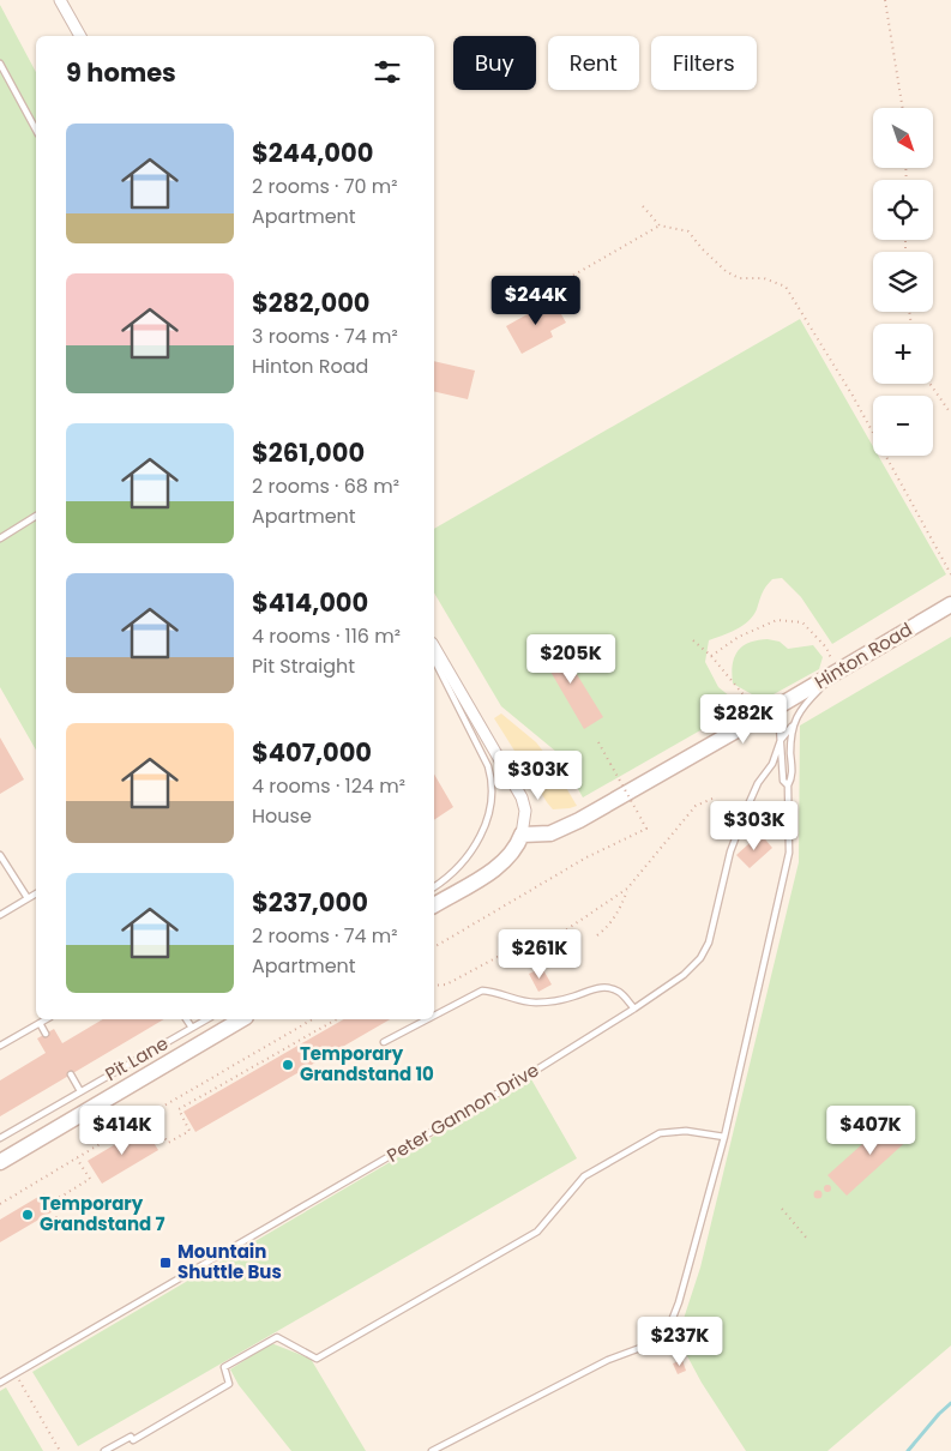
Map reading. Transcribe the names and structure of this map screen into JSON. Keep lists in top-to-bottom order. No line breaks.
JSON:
{"streets":{"street":["Hinton Road"],"lane":["Pit Lane","Peter Gannon Drive"]},"crossings":[["Hinton Road","Peter Gannon Drive"]],"places":{"other":["Temporary Grandstand 10","Temporary Grandstand 7"],"transit":["Mountain Shuttle Bus"]},"north":"bottom right","page":{"chip":["Buy","Rent","Filters"],"heading":"9 homes","map_buttons":["+","−"],"list":[{"name":"$244,000","note":"2 rooms · 70 m² · Apartment"},{"name":"$282,000","note":"3 rooms · 74 m² · Hinton Road"},{"name":"$261,000","note":"2 rooms · 68 m² · Apartment"},{"name":"$414,000","note":"4 rooms · 116 m² · Pit Straight"},{"name":"$407,000","note":"4 rooms · 124 m² · House"},{"name":"$237,000","note":"2 rooms · 74 m² · Apartment"}],"price":["$244K","$205K","$282K","$303K","$303K","$261K","$414K","$407K","$237K"]}}
